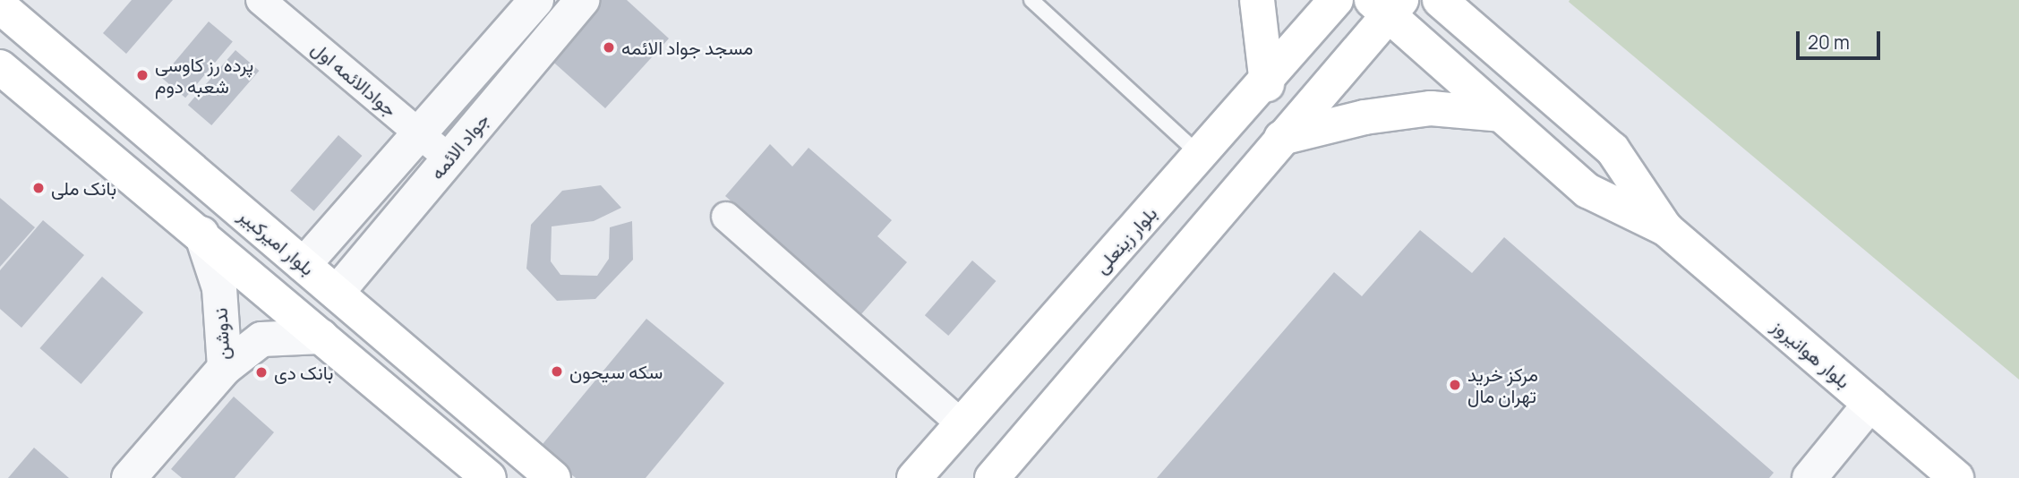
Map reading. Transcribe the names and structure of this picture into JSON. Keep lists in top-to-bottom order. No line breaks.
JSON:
{"streets":{"main road":["بلوار زینعلی","بلوار امیرکبیر","بلوار هوانیروز"],"street":["جوادالائمه اول","جواد الائمه","ندوشن"]},"crossings":[["جوادالائمه اول","جواد الائمه"],["جواد الائمه","بلوار امیرکبیر"]],"places":["مسجد جواد الائمه","پرده رز کاوسی شعبه دوم","بانک ملی","سکه سیحون","بانک دی","مرکز خرید تهران مال"],"scale_bar":"20 m"}
